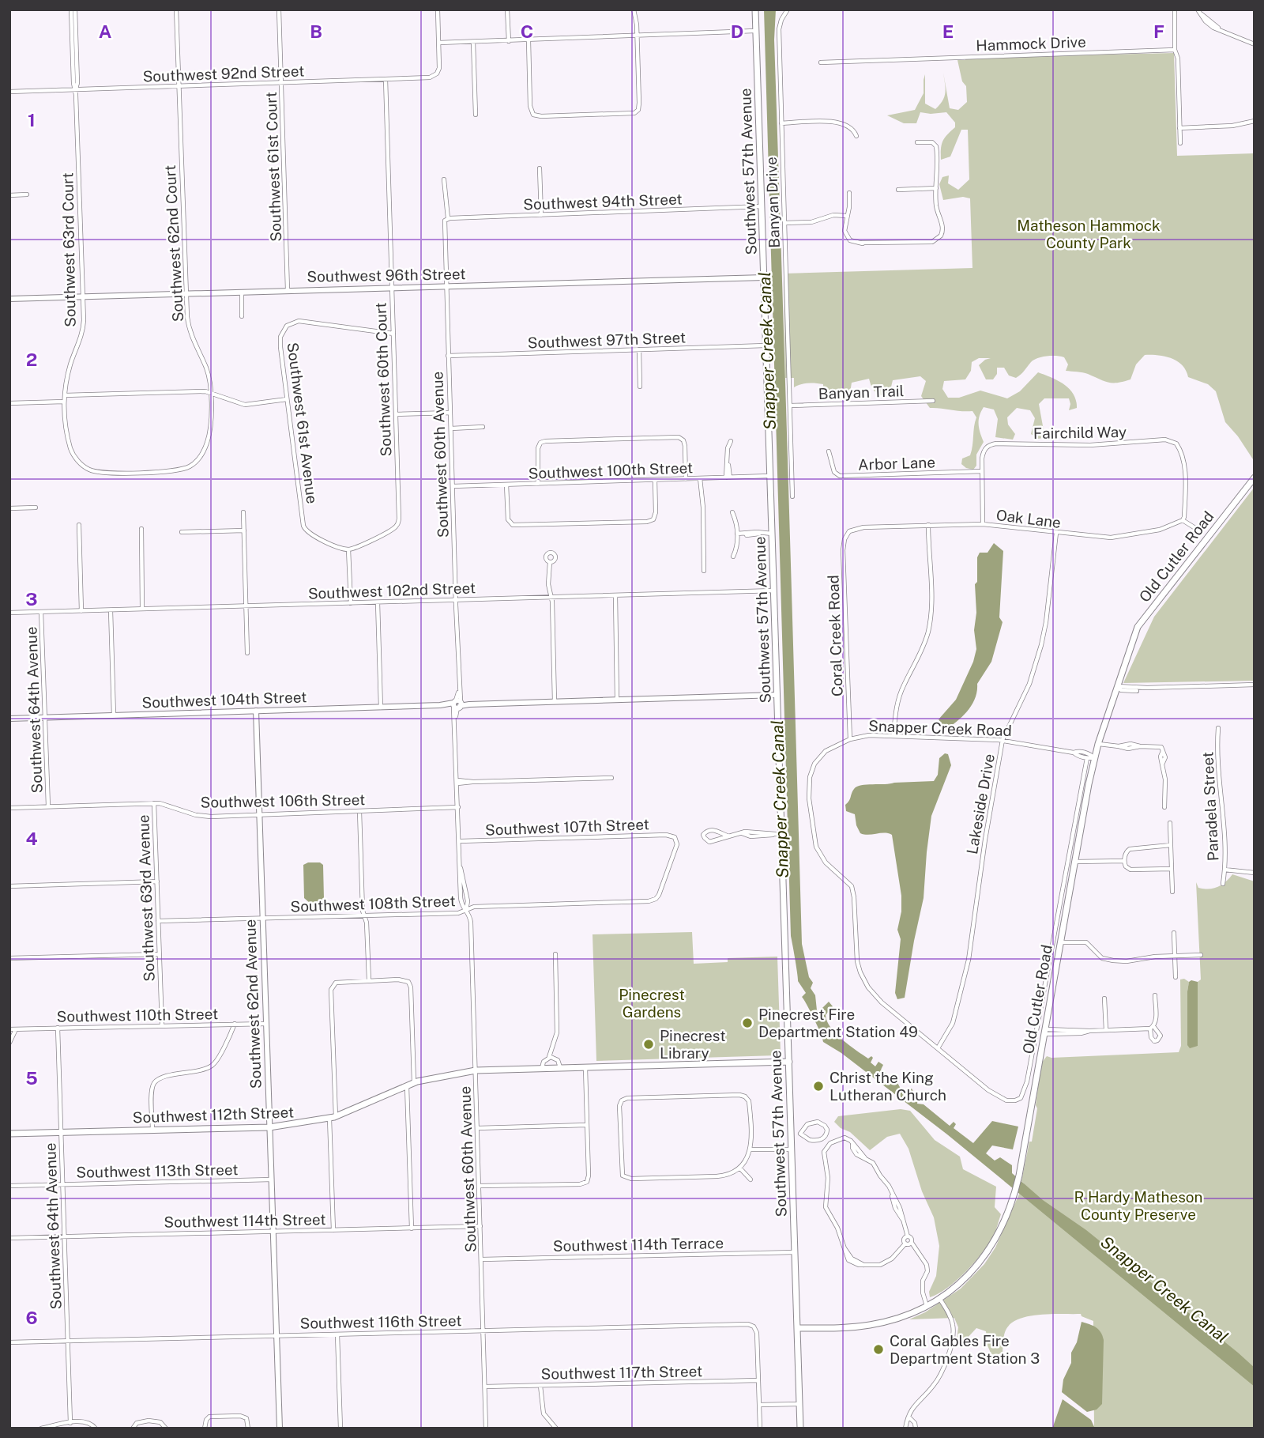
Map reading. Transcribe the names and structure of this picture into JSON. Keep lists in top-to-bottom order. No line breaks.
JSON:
{"streets":{"main road":["Southwest 57th Avenue","Old Cutler Road","Southwest 112th Street"],"street":["Hammock Drive","Southwest 92nd Street","Southwest 61st Court","Southwest 94th Street","Banyan Drive","Southwest 62nd Court","Southwest 63rd Court","Southwest 96th Street","Southwest 97th Street","Southwest 60th Court","Banyan Trail","Southwest 61st Avenue","Fairchild Way","Southwest 60th Avenue","Arbor Lane","Southwest 100th Street","Oak Lane","Southwest 102nd Street","Coral Creek Road","Southwest 104th Street","Southwest 64th Avenue","Snapper Creek Road","Southwest 106th Street","Lakeside Drive","Paradela Street","Southwest 107th Street","Southwest 63rd Avenue","Southwest 108th Street","Southwest 62nd Avenue","Southwest 110th Street","Southwest 113th Street","Southwest 114th Street","Southwest 114th Terrace","Southwest 116th Street","Southwest 117th Street"]},"crossings":[["Southwest 92nd Street","Southwest 61st Court"],["Southwest 92nd Street","Southwest 62nd Court"],["Southwest 92nd Street","Southwest 63rd Court"],["Southwest 92nd Street","Southwest 60th Court"],["Southwest 61st Court","Southwest 96th Street"],["Southwest 57th Avenue","Southwest 94th Street"],["Southwest 57th Avenue","Southwest 96th Street"],["Southwest 57th Avenue","Southwest 97th Street"],["Southwest 57th Avenue","Southwest 100th Street"],["Southwest 57th Avenue","Old Cutler Road"],["Southwest 57th Avenue","Southwest 102nd Street"],["Southwest 57th Avenue","Southwest 104th Street"],["Southwest 57th Avenue","Southwest 112th Street"],["Southwest 57th Avenue","Southwest 114th Terrace"],["Southwest 94th Street","Southwest 60th Avenue"],["Banyan Drive","Banyan Trail"],["Southwest 62nd Court","Southwest 63rd Court"],["Southwest 62nd Court","Southwest 96th Street"],["Southwest 63rd Court","Southwest 96th Street"],["Southwest 96th Street","Southwest 60th Court"],["Southwest 96th Street","Southwest 60th Avenue"],["Southwest 97th Street","Southwest 60th Avenue"],["Southwest 60th Court","Southwest 61st Avenue"],["Fairchild Way","Arbor Lane"],["Fairchild Way","Oak Lane"],["Southwest 60th Avenue","Southwest 100th Street"],["Southwest 60th Avenue","Southwest 102nd Street"],["Southwest 60th Avenue","Southwest 104th Street"],["Southwest 60th Avenue","Southwest 106th Street"],["Southwest 60th Avenue","Southwest 107th Street"],["Southwest 60th Avenue","Southwest 108th Street"],["Southwest 60th Avenue","Southwest 112th Street"],["Southwest 60th Avenue","Southwest 114th Street"],["Southwest 60th Avenue","Southwest 114th Terrace"],["Southwest 60th Avenue","Southwest 116th Street"],["Southwest 60th Avenue","Southwest 117th Street"],["Oak Lane","Coral Creek Road"],["Oak Lane","Lakeside Drive"],["Old Cutler Road","Snapper Creek Road"],["Southwest 102nd Street","Southwest 64th Avenue"],["Coral Creek Road","Snapper Creek Road"],["Southwest 104th Street","Southwest 64th Avenue"],["Southwest 104th Street","Southwest 62nd Avenue"],["Southwest 64th Avenue","Southwest 106th Street"],["Southwest 64th Avenue","Southwest 110th Street"],["Southwest 64th Avenue","Southwest 112th Street"],["Southwest 64th Avenue","Southwest 113th Street"],["Southwest 64th Avenue","Southwest 114th Street"],["Southwest 64th Avenue","Southwest 116th Street"],["Snapper Creek Road","Lakeside Drive"],["Southwest 106th Street","Southwest 63rd Avenue"],["Southwest 106th Street","Southwest 62nd Avenue"],["Southwest 107th Street","Southwest 108th Street"],["Southwest 63rd Avenue","Southwest 108th Street"],["Southwest 63rd Avenue","Southwest 110th Street"],["Southwest 108th Street","Southwest 62nd Avenue"],["Southwest 62nd Avenue","Southwest 110th Street"],["Southwest 62nd Avenue","Southwest 112th Street"],["Southwest 62nd Avenue","Southwest 113th Street"],["Southwest 62nd Avenue","Southwest 114th Street"],["Southwest 62nd Avenue","Southwest 116th Street"],["Southwest 116th Street","Southwest 117th Street"]],"water":["Snapper Creek Canal"],"parks":["Matheson Hammock County Park","Pinecrest Gardens","R Hardy Matheson County Preserve"],"places":["Pinecrest Fire Department Station 49","Pinecrest Library","Christ the King Lutheran Church","Coral Gables Fire Department Station 3"],"grid":{"columns":["A","B","C","D","E","F"],"rows":["1","2","3","4","5","6"]}}
